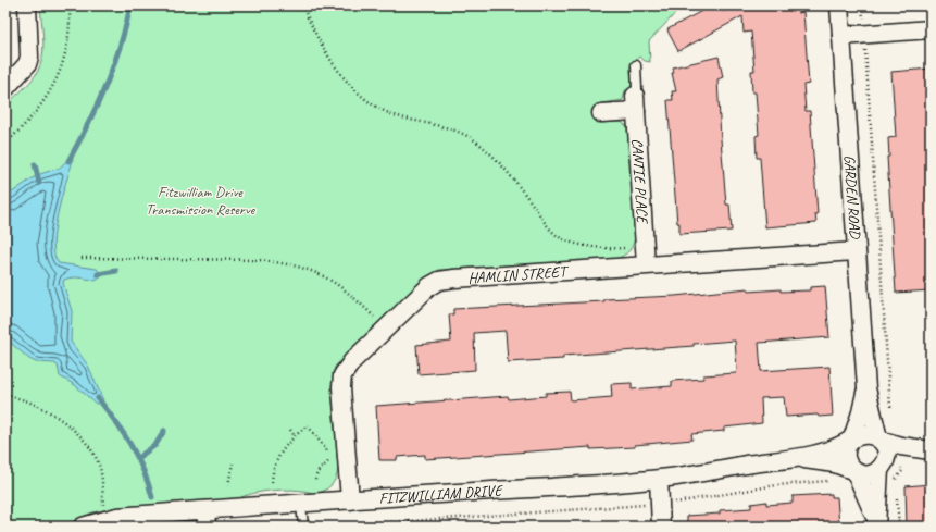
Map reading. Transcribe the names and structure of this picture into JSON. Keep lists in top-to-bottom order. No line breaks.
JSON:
{"streets":{"street":["CANTIE PLACE","GARDEN ROAD","HAMLIN STREET","FITZWILLIAM DRIVE"]},"crossings":[["CANTIE PLACE","HAMLIN STREET"],["GARDEN ROAD","HAMLIN STREET"],["GARDEN ROAD","FITZWILLIAM DRIVE"],["HAMLIN STREET","FITZWILLIAM DRIVE"]],"parks":["Fitzwilliam Drive Transmission Reserve"]}
